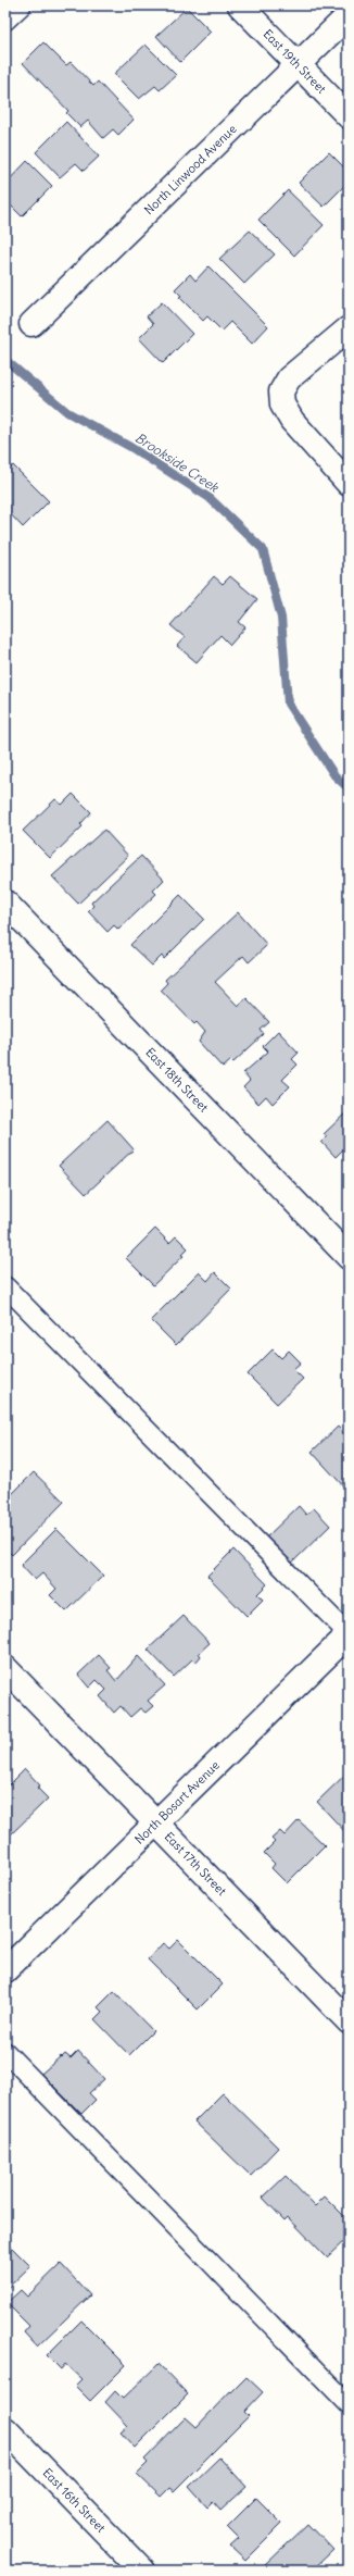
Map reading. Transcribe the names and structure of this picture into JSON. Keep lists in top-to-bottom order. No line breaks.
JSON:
{"streets":{"street":["East 19th Street","North Linwood Avenue","East 18th Street","North Bosart Avenue","East 17th Street","East 16th Street"]},"crossings":[["East 19th Street","North Linwood Avenue"],["North Bosart Avenue","East 17th Street"]],"water":["Brookside Creek"]}
